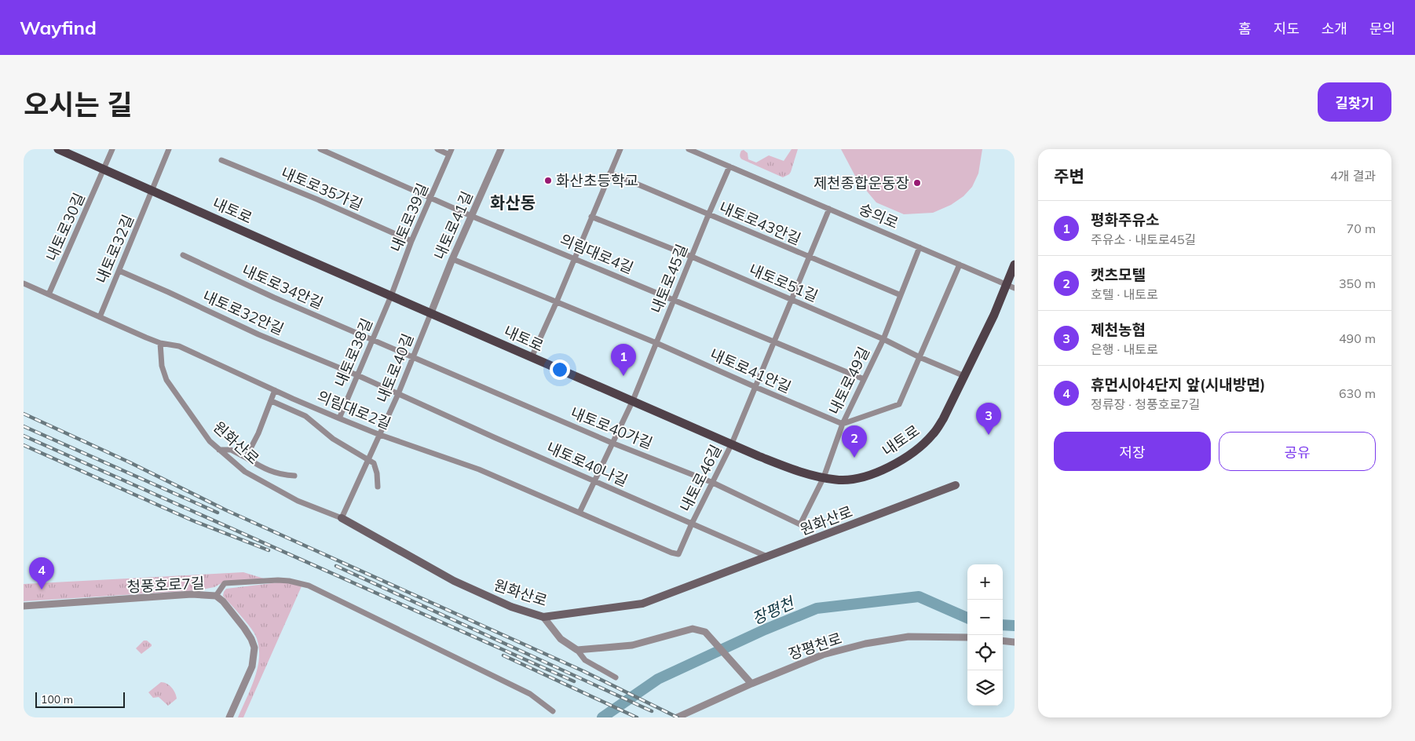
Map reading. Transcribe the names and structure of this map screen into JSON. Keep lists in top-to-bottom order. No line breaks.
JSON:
{"streets":{"main road":["내토로","원화산로"],"street":["내토로35가길","숭의로","내토로39길","내토로43안길","내토로41길","내토로30길","내토로32길","의림대로4길","내토로45길","내토로51길","내토로34안길","내토로32안길","내토로38길","내토로40길","내토로41안길","내토로49길","의림대로2길","내토로40가길","내토로40나길","내토로46길","청풍호로7길","장평천로"]},"crossings":[["내토로35가길","내토로39길"],["내토로","숭의로"],["내토로","내토로39길"],["내토로","내토로41길"],["내토로","내토로30길"],["내토로","내토로32길"],["내토로","내토로45길"],["내토로","내토로51길"],["내토로","내토로38길"],["내토로","내토로40길"],["내토로","내토로49길"],["내토로","내토로46길"],["숭의로","내토로45길"],["숭의로","내토로49길"],["숭의로","내토로46길"],["내토로39길","의림대로4길"],["내토로39길","내토로38길"],["내토로43안길","내토로45길"],["내토로43안길","내토로49길"],["내토로43안길","내토로46길"],["내토로41길","의림대로4길"],["내토로41길","내토로40길"],["내토로41길","내토로41안길"],["내토로30길","의림대로2길"],["내토로32길","내토로32안길"],["내토로32길","의림대로2길"],["의림대로4길","내토로45길"],["의림대로4길","내토로49길"],["의림대로4길","내토로46길"],["내토로45길","내토로51길"],["내토로45길","내토로41안길"],["내토로45길","의림대로2길"],["내토로45길","내토로40가길"],["내토로45길","내토로40나길"],["내토로51길","내토로49길"],["내토로51길","내토로46길"],["내토로34안길","내토로38길"],["내토로34안길","내토로40길"],["내토로34안길","내토로40가길"],["내토로32안길","내토로38길"],["내토로32안길","내토로40길"],["내토로32안길","내토로40나길"],["내토로38길","의림대로2길"],["내토로40길","의림대로2길"],["내토로40길","내토로40가길"],["내토로40길","원화산로"],["내토로40길","내토로40나길"],["내토로41안길","내토로49길"],["내토로41안길","내토로46길"],["내토로49길","내토로40가길"],["의림대로2길","원화산로"],["의림대로2길","내토로46길"],["내토로40가길","내토로46길"],["원화산로","내토로40나길"],["내토로40나길","내토로46길"]],"districts":["화산동"],"water":["장평천"],"places":["화산초등학교","제천종합운동장"],"scale_bar":"100 m","page":{"header":"Wayfind","nav":["홈","지도","소개","문의"],"title":"오시는 길","buttons":["길찾기",["저장","공유"]],"heading":["주변","4개 결과"],"list":[{"mark":"1","name":"평화주유소","note":"주유소 · 내토로45길","value":"70 m"},{"mark":"2","name":"캣츠모텔","note":"호텔 · 내토로","value":"350 m"},{"mark":"3","name":"제천농협","note":"은행 · 내토로","value":"490 m"},{"mark":"4","name":"휴먼시아4단지 앞(시내방면)","note":"정류장 · 청풍호로7길","value":"630 m"}],"pins":["1","3","2","4"],"map_buttons":["+","−"],"scale":"100 m"}}
